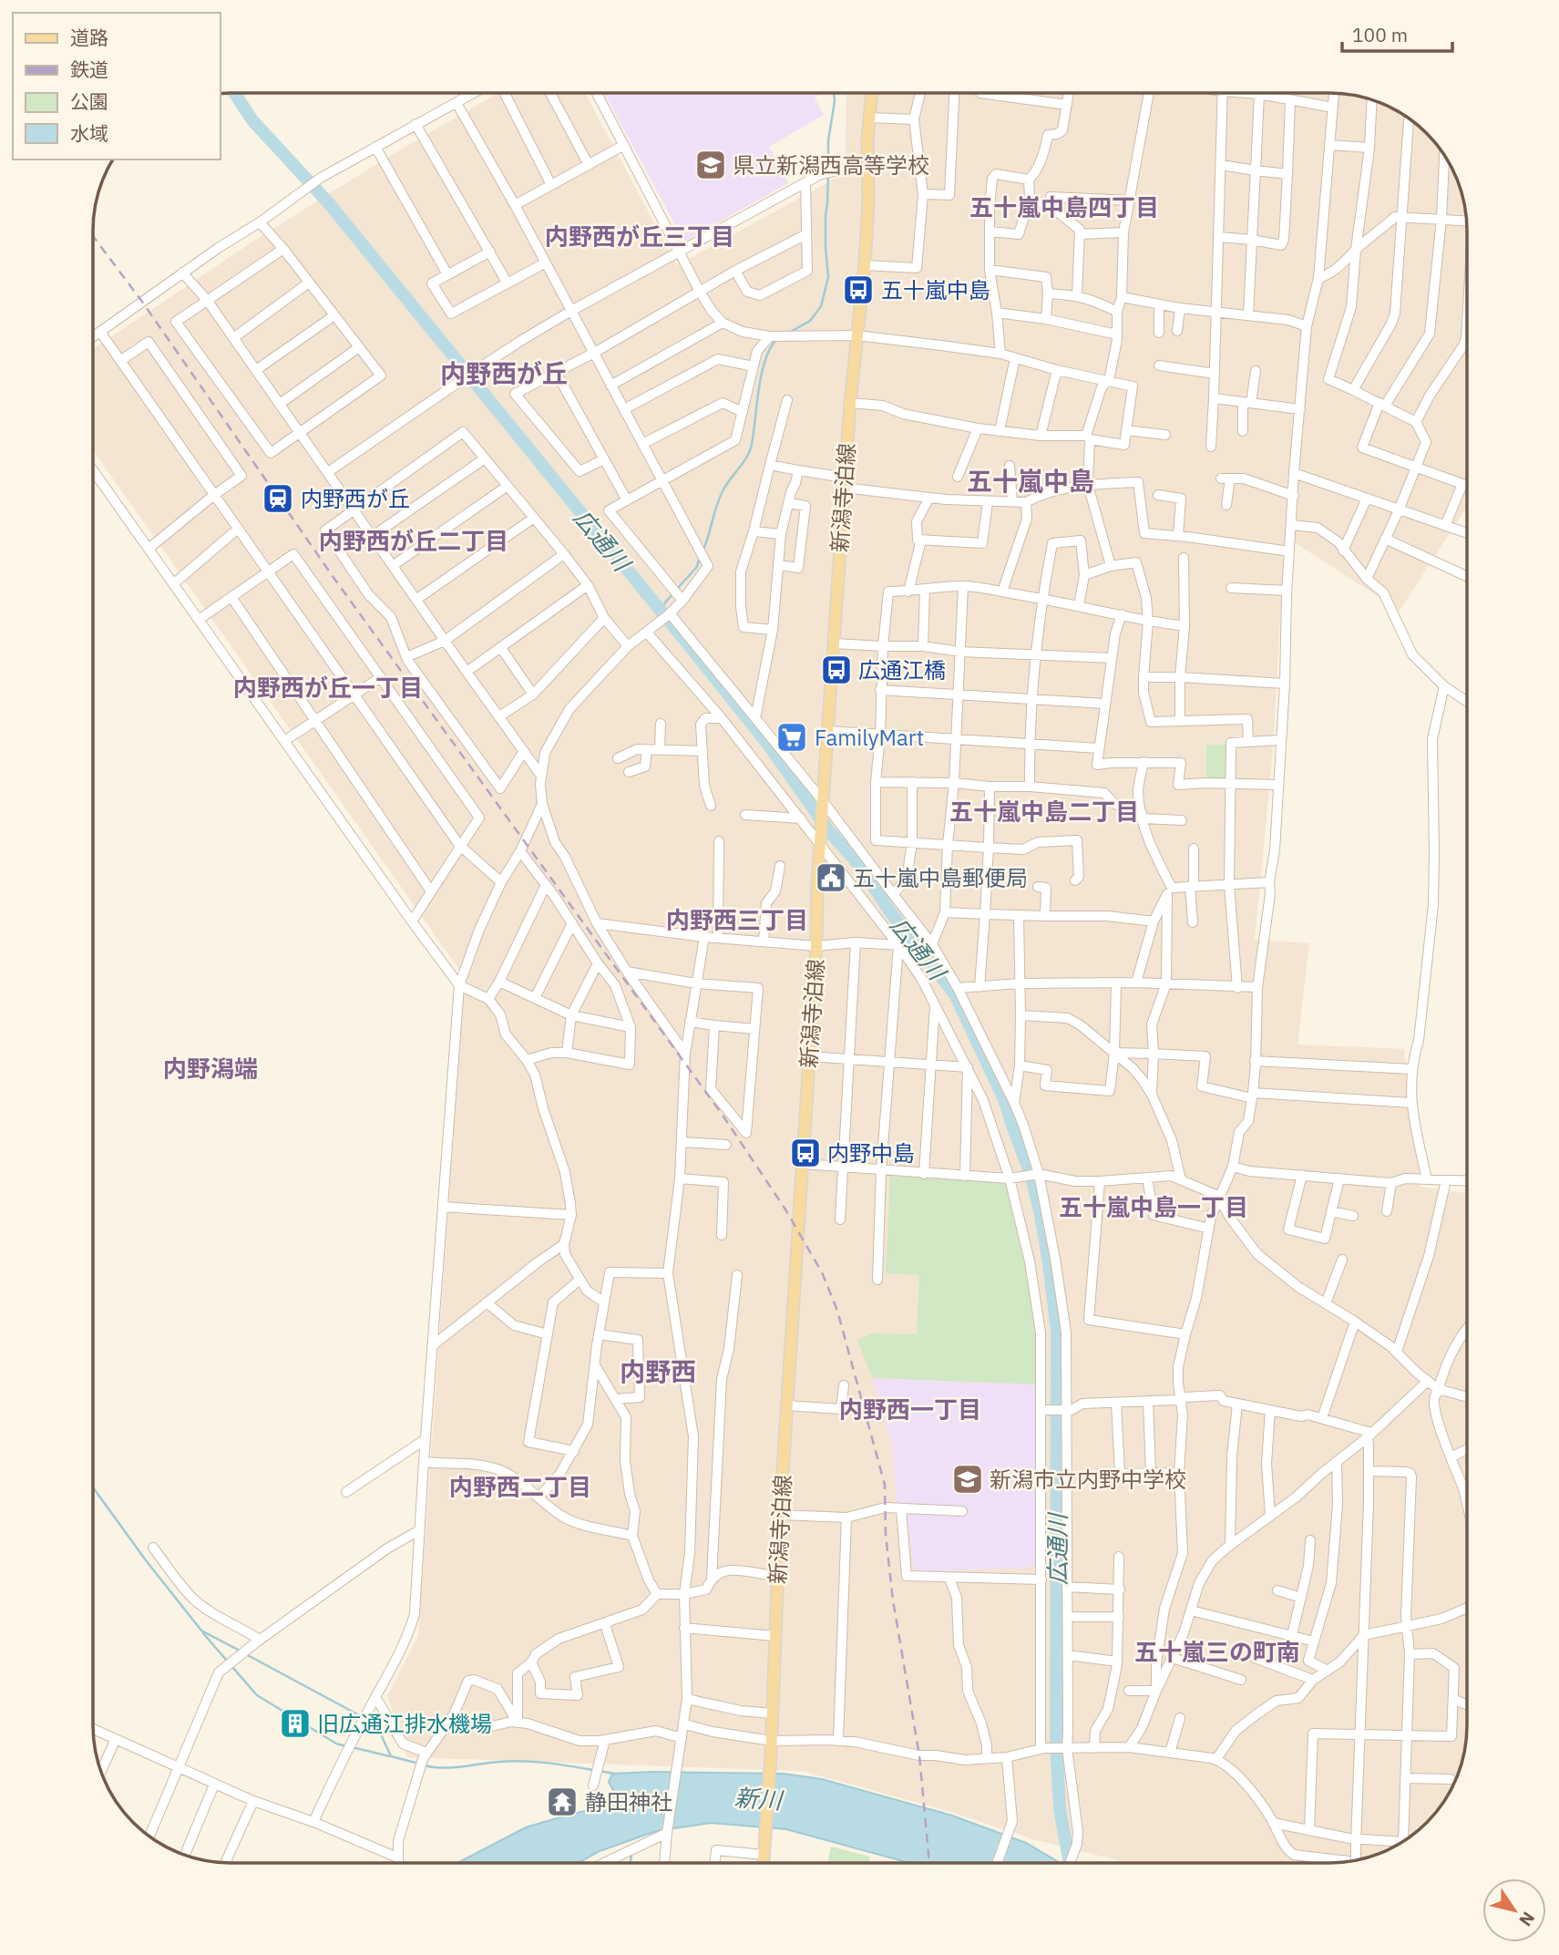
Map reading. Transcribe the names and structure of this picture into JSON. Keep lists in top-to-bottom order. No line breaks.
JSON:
{"streets":{"main road":["新潟寺泊線"]},"districts":["五十嵐中島四丁目","内野西が丘三丁目","内野西が丘","五十嵐中島","内野西が丘二丁目","内野西が丘一丁目","五十嵐中島二丁目","内野西三丁目","内野潟端","五十嵐中島一丁目","内野西","内野西一丁目","内野西二丁目","五十嵐三の町南"],"water":["広通川","新川"],"places":{"school or university":["県立新潟西高等学校","新潟市立内野中学校"],"bus stop":["五十嵐中島","広通江橋","内野中島"],"station":["内野西が丘"],"supermarket":["FamilyMart"],"public building":["五十嵐中島郵便局"],"building":["旧広通江排水機場"],"temple":["静田神社"]},"legend":["道路","鉄道","公園","水域"],"scale_bar":"100 m","north":"bottom right"}
